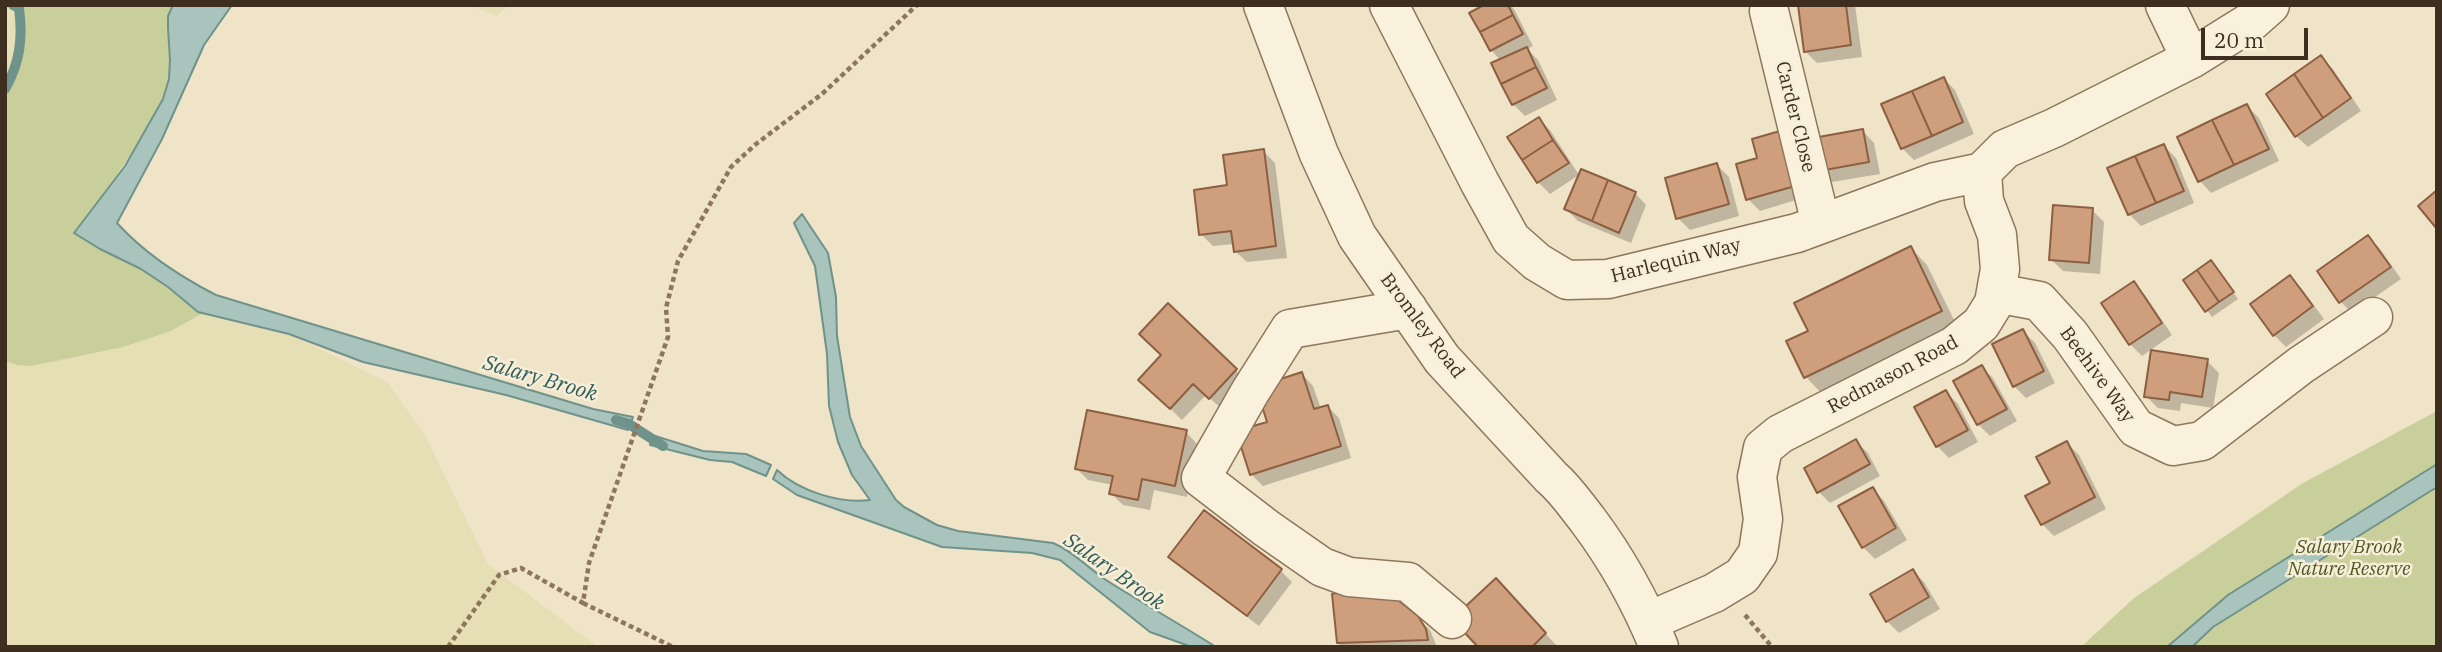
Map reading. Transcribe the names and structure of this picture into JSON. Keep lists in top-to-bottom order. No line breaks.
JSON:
{"streets":{"street":["Carder Close","Harlequin Way","Bromley Road","Redmason Road","Beehive Way"]},"crossings":[["Carder Close","Harlequin Way"],["Harlequin Way","Redmason Road"],["Bromley Road","Redmason Road"],["Redmason Road","Beehive Way"]],"water":["Salary Brook"],"parks":["Salary Brook Nature Reserve"],"scale_bar":"20 m"}
